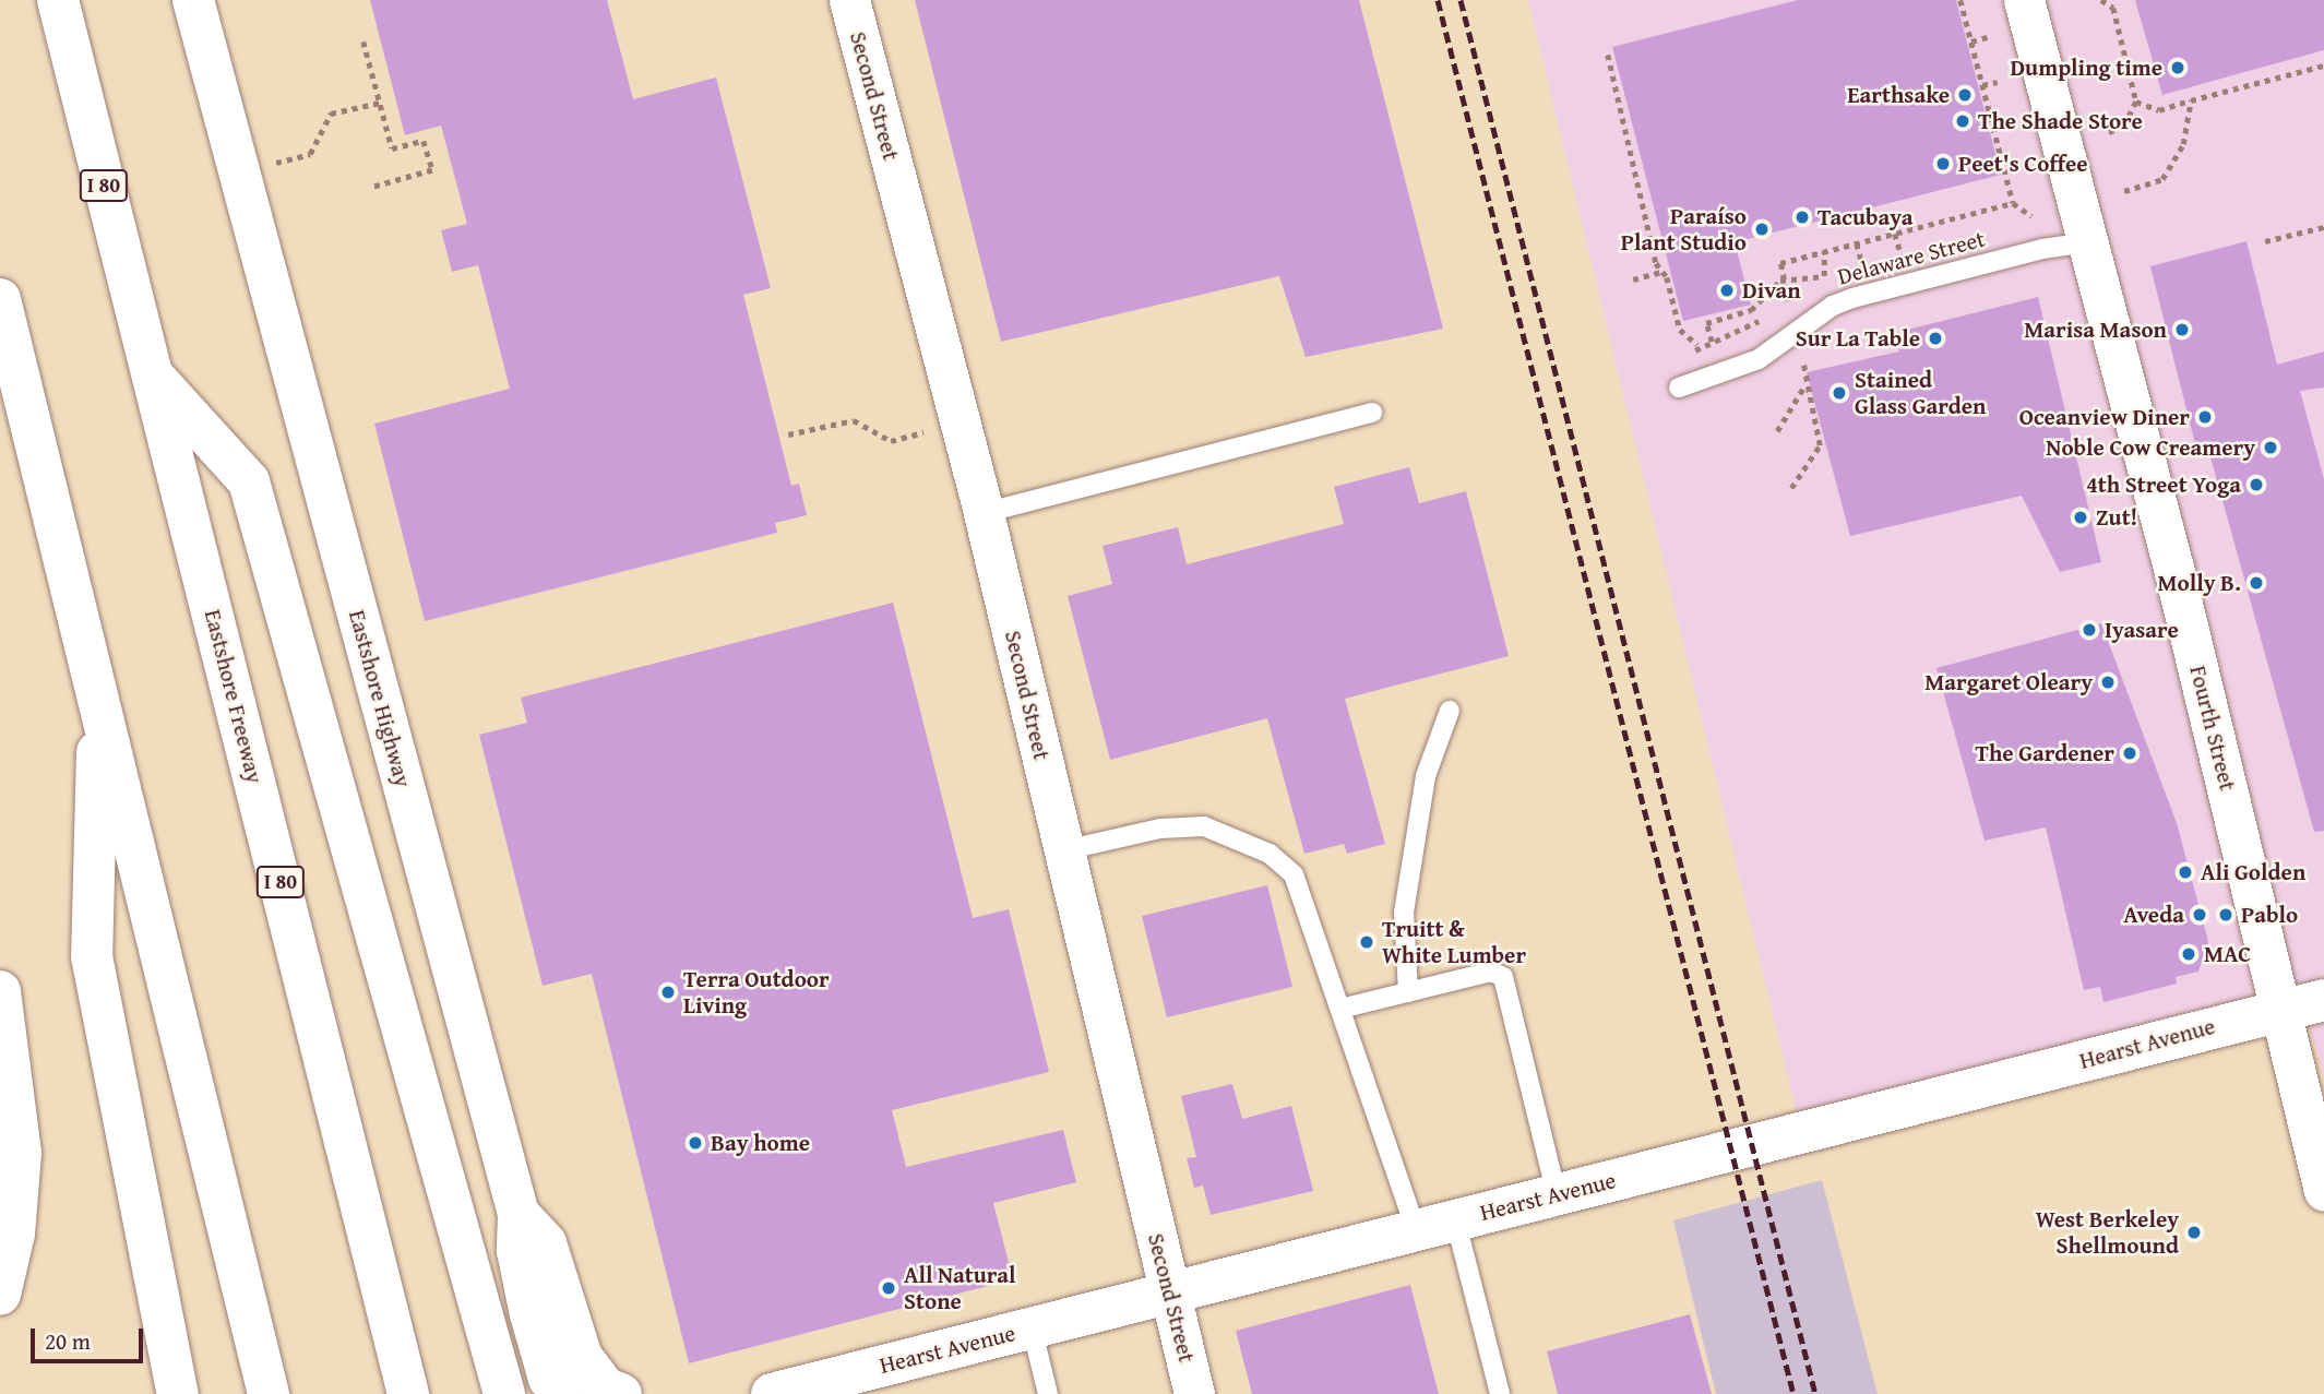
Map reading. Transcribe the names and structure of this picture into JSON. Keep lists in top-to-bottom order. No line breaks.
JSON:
{"streets":{"main road":["I 80","Eastshore Freeway","Eastshore Highway","Hearst Avenue"],"street":["Second Street","Fourth Street"],"lane":["Delaware Street"]},"crossings":[["Second Street","Hearst Avenue"],["Delaware Street","Fourth Street"],["Fourth Street","Hearst Avenue"]],"places":["Dumpling time","Earthsake","The Shade Store","Peet's Coffee","Tacubaya","Paraíso Plant Studio","Divan","Marisa Mason","Sur La Table","Stained Glass Garden","Oceanview Diner","Noble Cow Creamery","4th Street Yoga","Zut!","Molly B.","Iyasare","Margaret Oleary","The Gardener","Ali Golden","Aveda","Pablo","Truitt & White Lumber","MAC","Terra Outdoor Living","Bay home","West Berkeley Shellmound","All Natural Stone"],"scale_bar":"20 m"}
